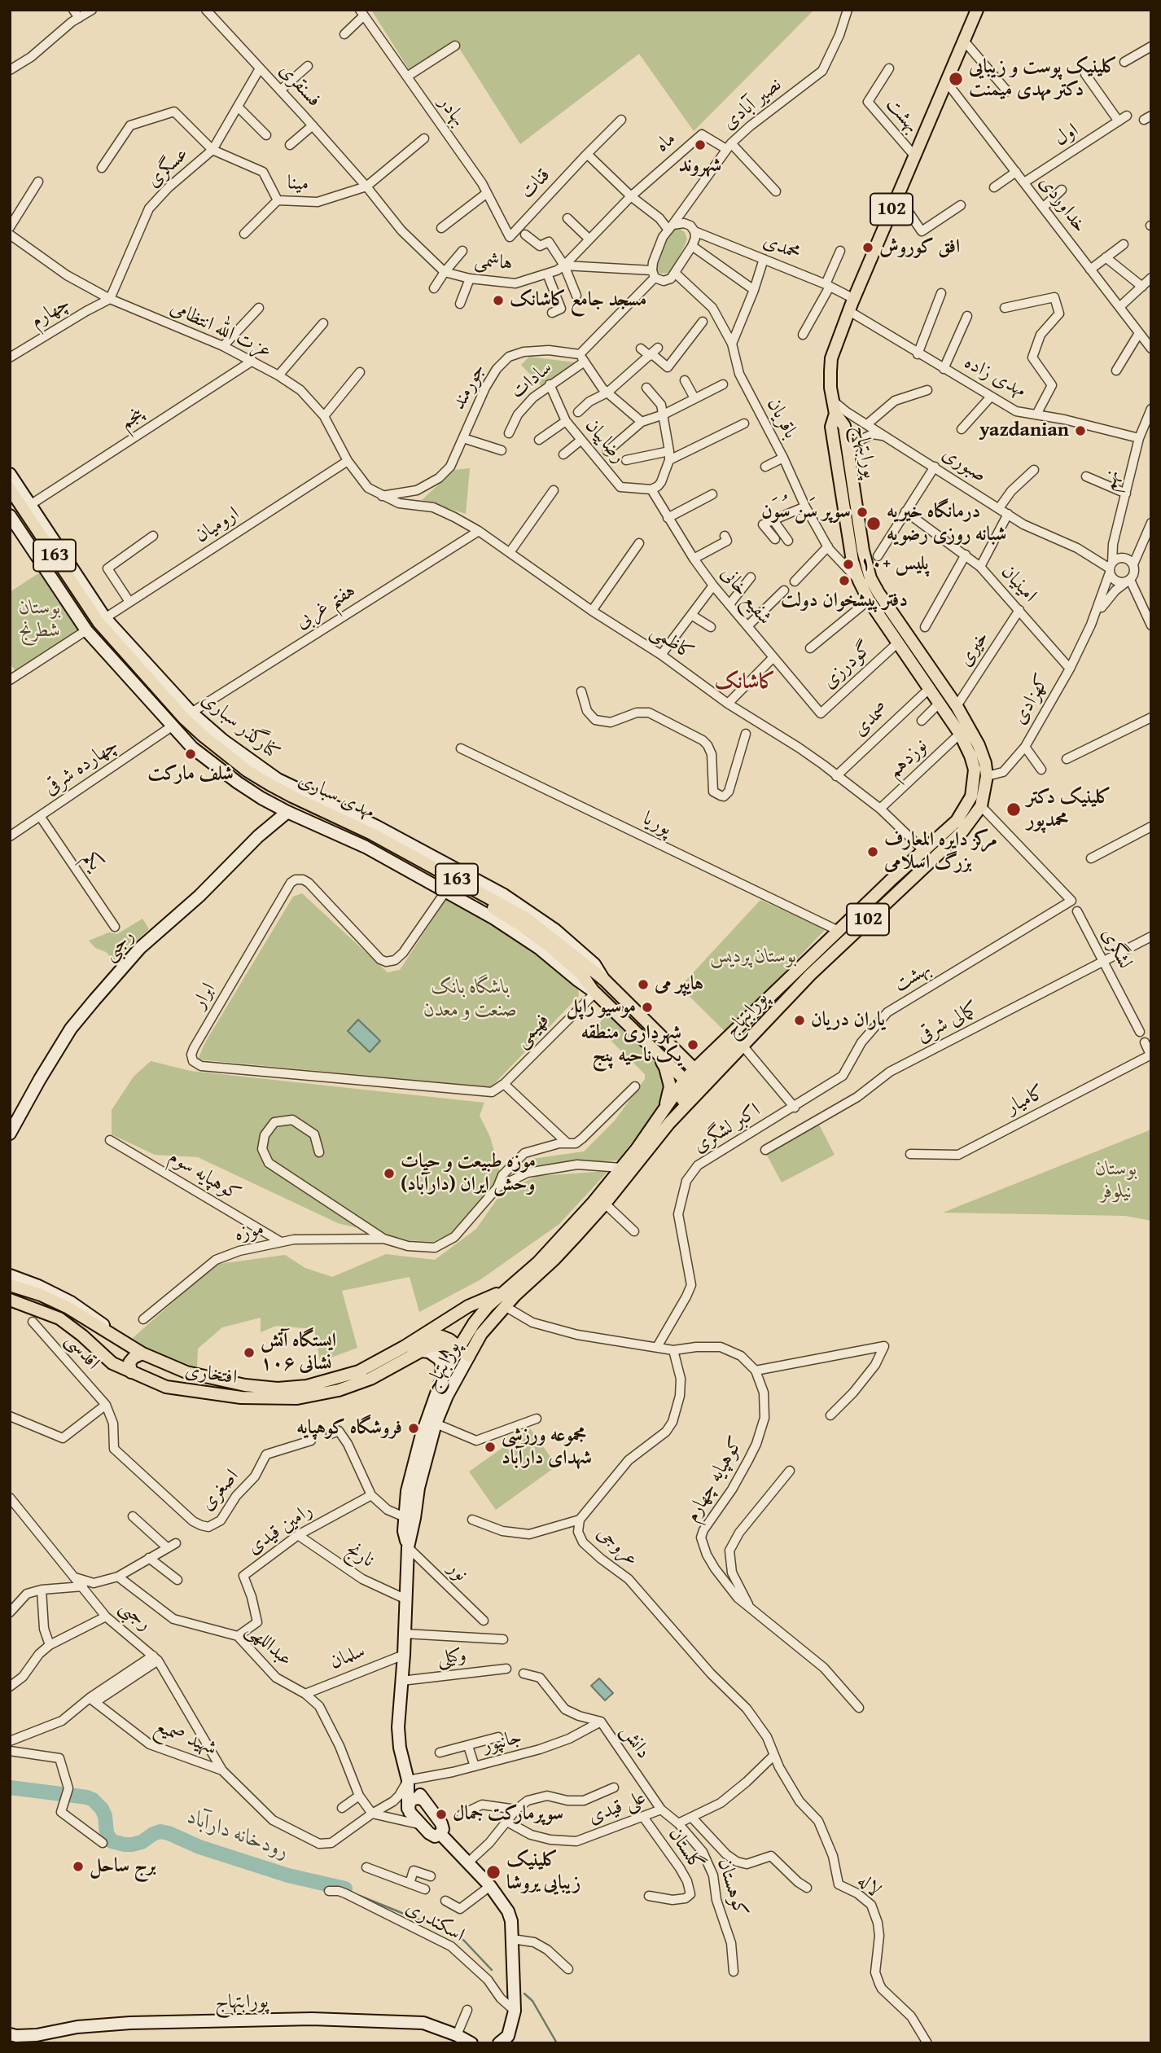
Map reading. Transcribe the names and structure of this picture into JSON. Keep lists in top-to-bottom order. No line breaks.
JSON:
{"streets":{"main road":["102","پورابتهاج","163","مهدی سباری","رجبی","افتخاری"],"street":["فسنقری","نصیر آبادی","بهادر","بهشت","اول","ماه","عسگری","مینا","قنات","خداوردی","محمدی","هاشمی","چهارم","عزت الله انتظامی","مهدی زاده","سادات","جورمند","پنجم","باقریان","رضاییان","صبوری","نهم","ارومیان","امینیان","شفیع خانی","هفتم غربی","کاظمی","خیری","گودرزی","کهزادی","صمدی","نوزدهم","چهارده شرقی","پوریا","یکم","لشگری","ابرار","کمالی شرقی","فهیمی","کامیار","اکبر لشگری","کوهپایه سوم","موزه","اقدسی","کوهپایه چهارم","اصغری","رامین قیدی","عروجی","نارنج","نور","عبداللهی","سلمان","وکیلی","شهید صمیع","جانپور","دانش","علی قیدی","گلستان","لاله","کوهستان","اسکندری"]},"crossings":[["فسنقری","عسگری"],["فسنقری","مینا"],["فسنقری","هاشمی"],["نصیر آبادی","ماه"],["نصیر آبادی","محمدی"],["نصیر آبادی","هاشمی"],["بهادر","قنات"],["بهشت","پورابتهاج"],["بهشت","اکبر لشگری"],["اول","خداوردی"],["عسگری","مینا"],["عسگری","چهارم"],["عسگری","عزت الله انتظامی"],["مینا","هاشمی"],["خداوردی","پورابتهاج"],["102","پورابتهاج"],["102","شهید صمیع"],["102","جانپور"],["محمدی","پورابتهاج"],["هاشمی","باقریان"],["چهارم","عزت الله انتظامی"],["عزت الله انتظامی","جورمند"],["عزت الله انتظامی","پنجم"],["عزت الله انتظامی","ارومیان"],["عزت الله انتظامی","کاظمی"],["مهدی زاده","پورابتهاج"],["مهدی زاده","نهم"],["سادات","جورمند"],["سادات","رضاییان"],["جورمند","کاظمی"],["باقریان","پورابتهاج"],["رضاییان","شفیع خانی"],["پورابتهاج","صبوری"],["پورابتهاج","163"],["پورابتهاج","کاظمی"],["پورابتهاج","خیری"],["پورابتهاج","گودرزی"],["پورابتهاج","کهزادی"],["پورابتهاج","صمدی"],["پورابتهاج","نوزدهم"],["پورابتهاج","مهدی سباری"],["پورابتهاج","پوریا"],["پورابتهاج","افتخاری"],["پورابتهاج","نارنج"],["پورابتهاج","نور"],["پورابتهاج","سلمان"],["پورابتهاج","وکیلی"],["پورابتهاج","شهید صمیع"],["پورابتهاج","جانپور"],["صبوری","نهم"],["صبوری","کهزادی"],["نهم","کهزادی"],["ارومیان","مهدی سباری"],["163","هفتم غربی"],["163","چهارده شرقی"],["163","مهدی سباری"],["163","فهیمی"],["امینیان","خیری"],["امینیان","کهزادی"],["شفیع خانی","گودرزی"],["هفتم غربی","کاظمی"],["هفتم غربی","چهارده شرقی"],["هفتم غربی","مهدی سباری"],["کاظمی","صمدی"],["کاظمی","نوزدهم"],["چهارده شرقی","مهدی سباری"],["چهارده شرقی","یکم"],["رجبی","شهید صمیع"],["لشگری","کمالی شرقی"],["ابرار","فهیمی"],["کوهپایه سوم","موزه"],["اقدسی","اصغری"],["رامین قیدی","نارنج"],["رامین قیدی","عبداللهی"],["عروجی","لاله"],["عبداللهی","سلمان"],["عبداللهی","شهید صمیع"],["شهید صمیع","جانپور"],["جانپور","دانش"],["دانش","علی قیدی"],["علی قیدی","گلستان"],["علی قیدی","کوهستان"]],"districts":["کاشانک"],"water":["رودخانه دارآباد"],"parks":["بوستان شطرنج","بوستان پردیس","باشگاه بانک صنعت و معدن","بوستان نیلوفر"],"places":["کلینیک پوست و زیبایی دکتر مهدی میمنت","شهروند","افق کوروش","مسجد جامع کاشانک","yazdanian","سوپر سَن سُوَن","درمانگاه خیریه شبانه روزی رضویه","پلیس +۱۰","دفتر پیشخوان دولت","شلف مارکت","کلینیک دکتر محمدپور","مرکز دایره المعارف بزرگ اسلامی","هایپر می","موسیو راپل","یاران دریان","شهرداری منطقه یک ناحیه پنج","موزه طبیعت و حیات وحش ایران (دارآباد)","ایستگاه آتش نشانی ۱۰۶","فروشگاه کوهپایه","مجموعه ورزشی شهدای دارآباد","سوپرمارکت جمال","برج ساحل","کلینیک زیبایی یروشا"]}
